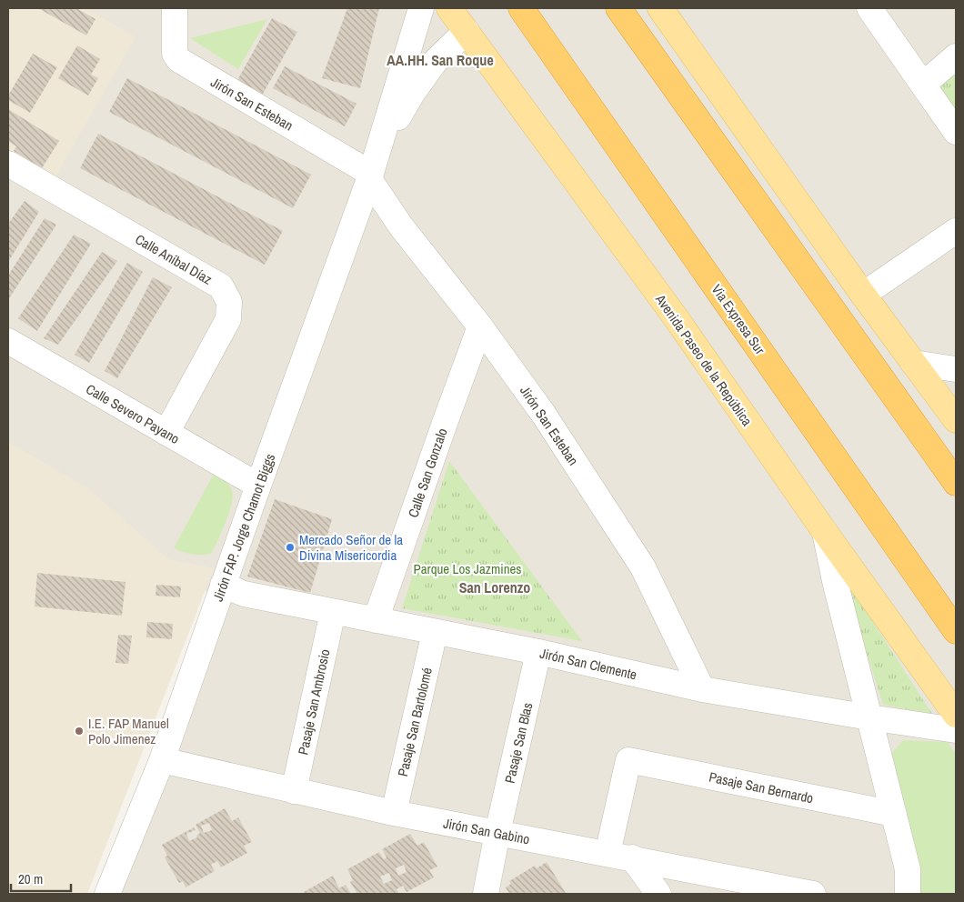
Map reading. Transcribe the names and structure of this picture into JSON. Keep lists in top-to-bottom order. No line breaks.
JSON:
{"streets":{"highway":["Via Expresa Sur"],"main road":["Avenida Paseo de la República"],"street":["Jirón San Esteban","Calle Aníbal Díaz","Calle Severo Payano","Calle San Gonzalo","Jirón FAP. Jorge Chamot Biggs","Jirón San Clemente","Pasaje San Ambrosio","Pasaje San Bartolomé","Pasaje San Blas","Pasaje San Bernardo","Jirón San Gabino"]},"crossings":[["Jirón San Esteban","Calle San Gonzalo"],["Jirón San Esteban","Jirón FAP. Jorge Chamot Biggs"],["Jirón San Esteban","Jirón San Clemente"],["Calle Aníbal Díaz","Calle Severo Payano"],["Avenida Paseo de la República","Jirón FAP. Jorge Chamot Biggs"],["Calle Severo Payano","Jirón FAP. Jorge Chamot Biggs"],["Calle San Gonzalo","Jirón San Clemente"],["Jirón FAP. Jorge Chamot Biggs","Jirón San Clemente"],["Jirón FAP. Jorge Chamot Biggs","Jirón San Gabino"],["Jirón San Clemente","Pasaje San Ambrosio"],["Jirón San Clemente","Pasaje San Bartolomé"],["Jirón San Clemente","Pasaje San Blas"],["Pasaje San Ambrosio","Jirón San Gabino"],["Pasaje San Bartolomé","Jirón San Gabino"],["Pasaje San Blas","Jirón San Gabino"],["Pasaje San Bernardo","Jirón San Gabino"]],"districts":["AA.HH. San Roque","San Lorenzo"],"parks":["Parque Los Jazmines"],"places":["Mercado Señor de la Divina Misericordia","I.E. FAP Manuel Polo Jimenez"],"scale_bar":"20 m"}
